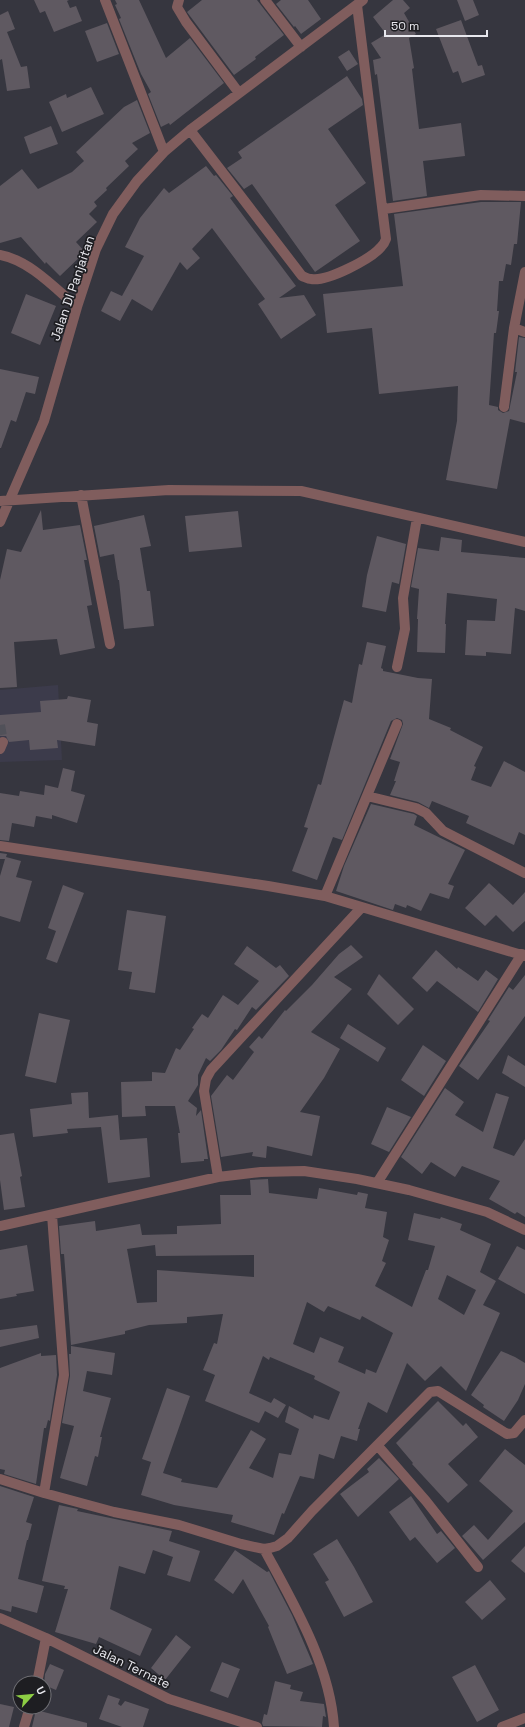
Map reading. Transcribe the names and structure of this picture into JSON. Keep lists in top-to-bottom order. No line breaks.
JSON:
{"streets":{"street":["Jalan DI Panjaitan","Jalan Ternate"]},"scale_bar":"50 m","north":"top right"}
